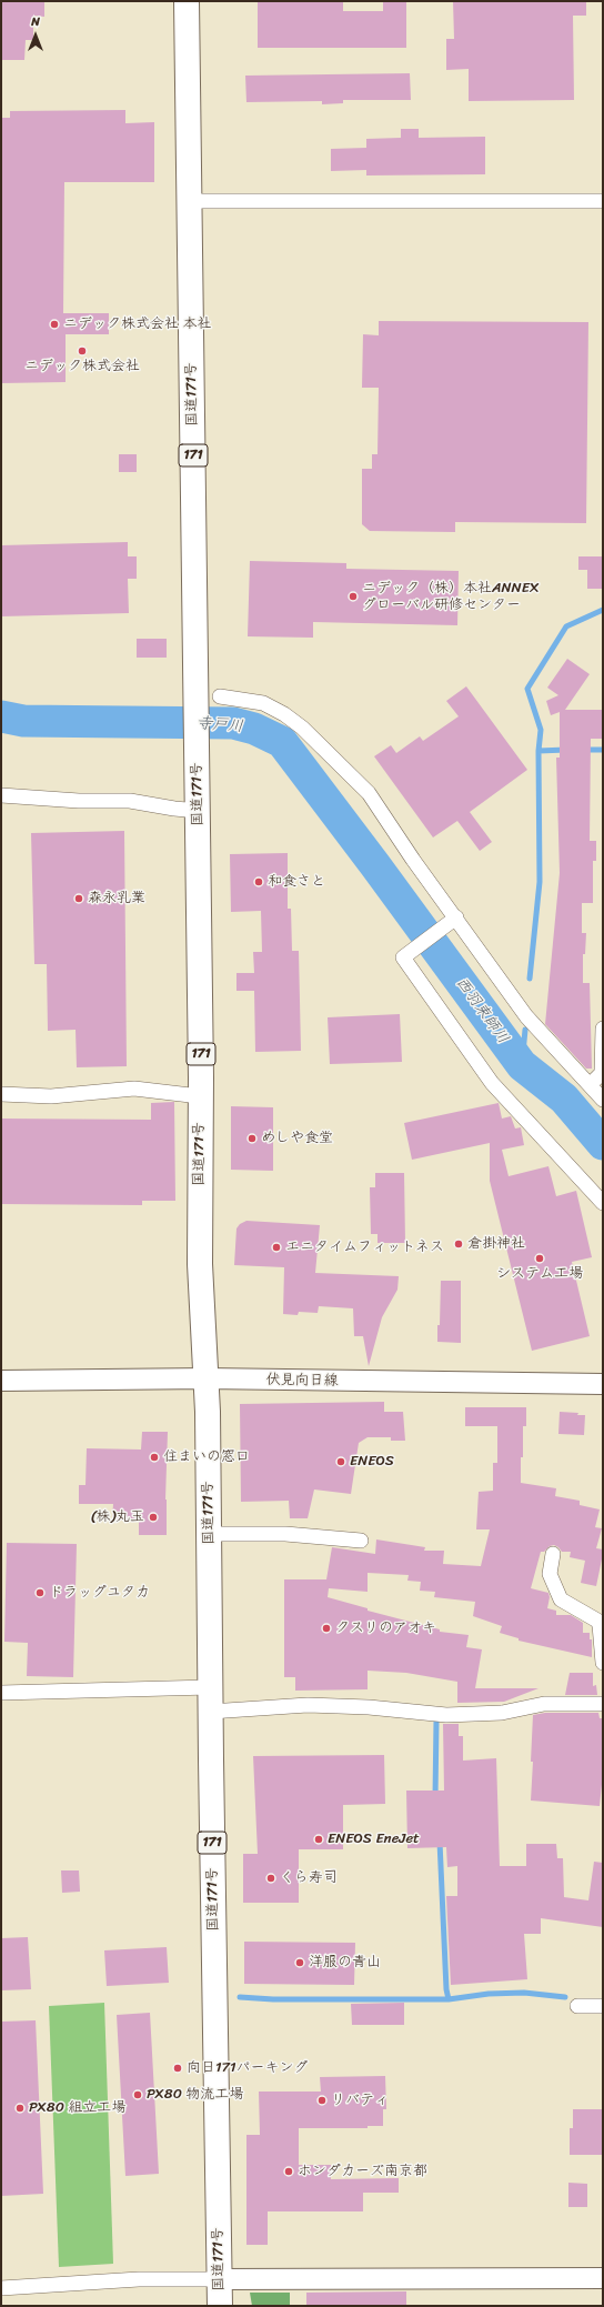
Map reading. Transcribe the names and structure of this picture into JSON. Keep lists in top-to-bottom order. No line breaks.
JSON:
{"streets":{"highway":["国道171号","171"],"main road":["伏見向日線"]},"crossings":[["国道171号","伏見向日線"]],"water":["寺戸川","西羽束師川"],"places":["ニデック株式会社 本社","ニデック株式会社","ニデック（株）本社ANNEX グローバル研修センター","和食さと","森永乳業","めしや食堂","倉掛神社","エニタイムフィットネス","システム工場","住まいの窓口","ENEOS","(株)丸玉","ドラッグユタカ","クスリのアオキ","ENEOS EneJet","くら寿司","洋服の青山","向日171パーキング","PX80 物流工場","リバティ","PX80 組立工場","ホンダカーズ南京都"],"north":"top"}
